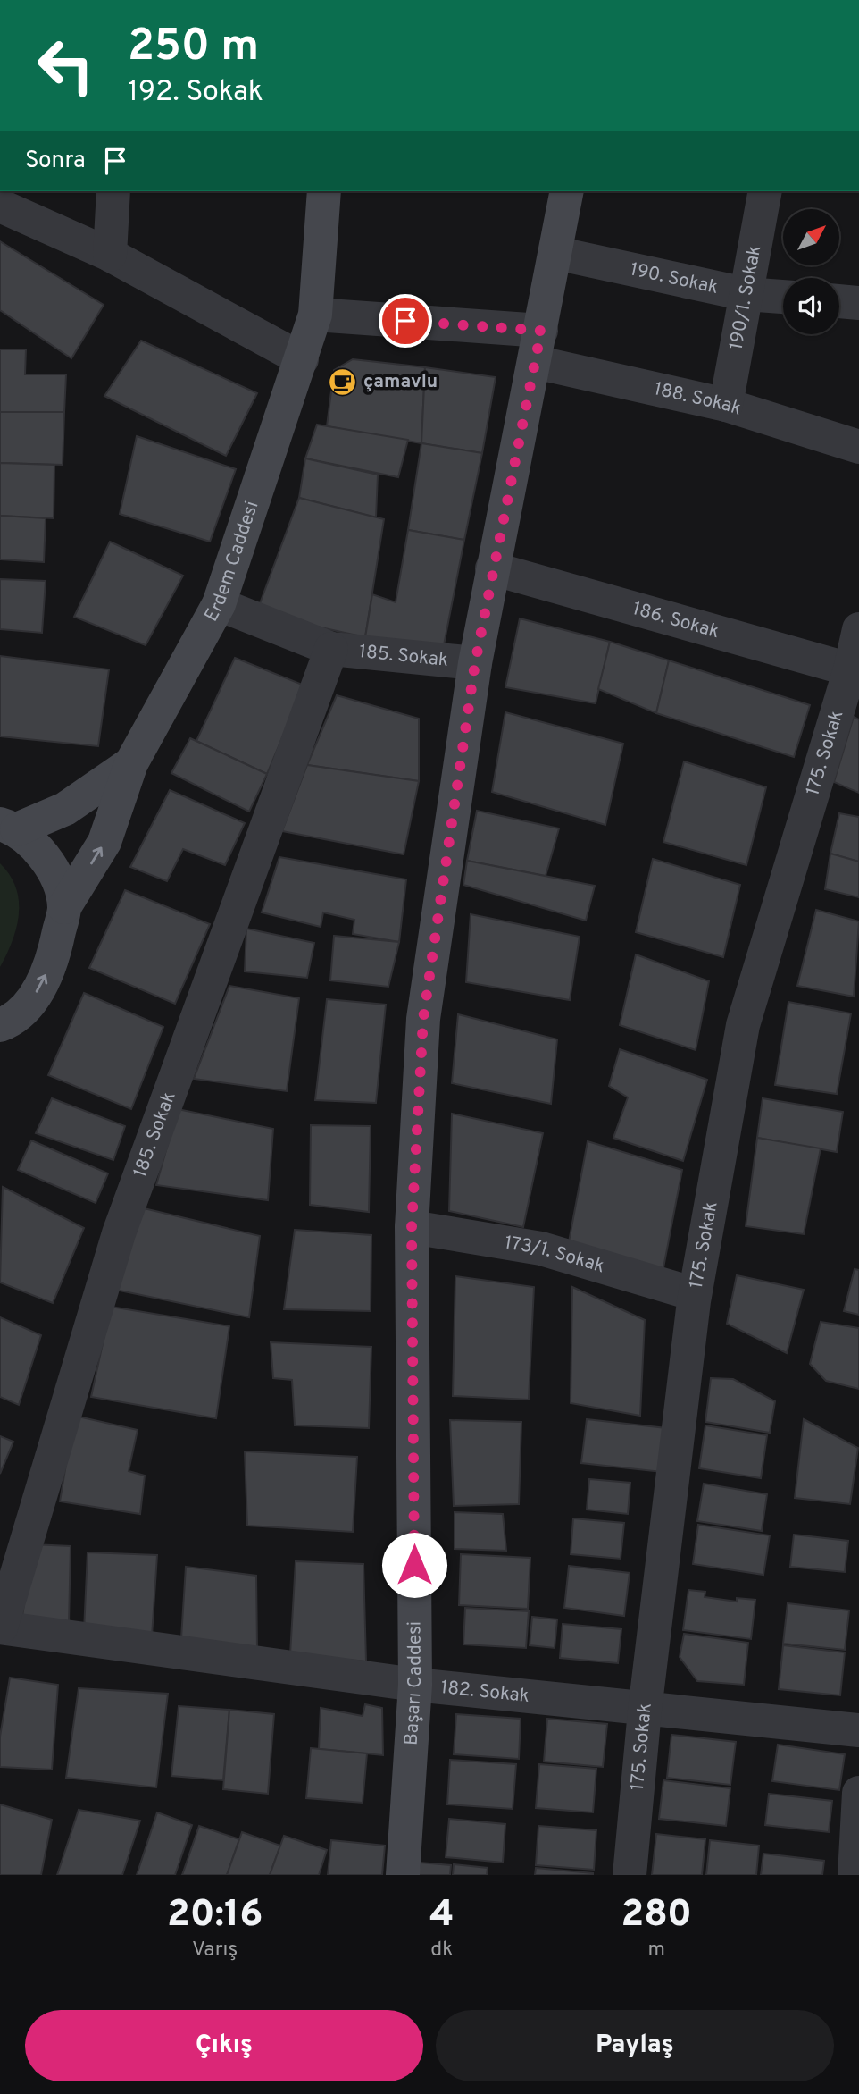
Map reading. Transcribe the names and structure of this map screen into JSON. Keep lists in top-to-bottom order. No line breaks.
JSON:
{"streets":{"street":["190. Sokak","190/1. Sokak","188. Sokak","Erdem Caddesi","186. Sokak","185. Sokak","175. Sokak","173/1. Sokak","Başarı Caddesi","182. Sokak"]},"crossings":[["190. Sokak","190/1. Sokak"],["190. Sokak","Başarı Caddesi"],["190/1. Sokak","188. Sokak"],["188. Sokak","Erdem Caddesi"],["188. Sokak","Başarı Caddesi"],["Erdem Caddesi","185. Sokak"],["186. Sokak","175. Sokak"],["186. Sokak","Başarı Caddesi"],["185. Sokak","Başarı Caddesi"],["185. Sokak","182. Sokak"],["175. Sokak","173/1. Sokak"],["175. Sokak","182. Sokak"],["173/1. Sokak","Başarı Caddesi"],["Başarı Caddesi","182. Sokak"]],"places":{"cafe":["çamavlu"]},"north":"top right","page":{"turn":["250 m","192. Sokak"],"then":"Sonra","eta":["20:16","Varış","4","dk","280","m"],"buttons":["Çıkış","Paylaş"]}}
